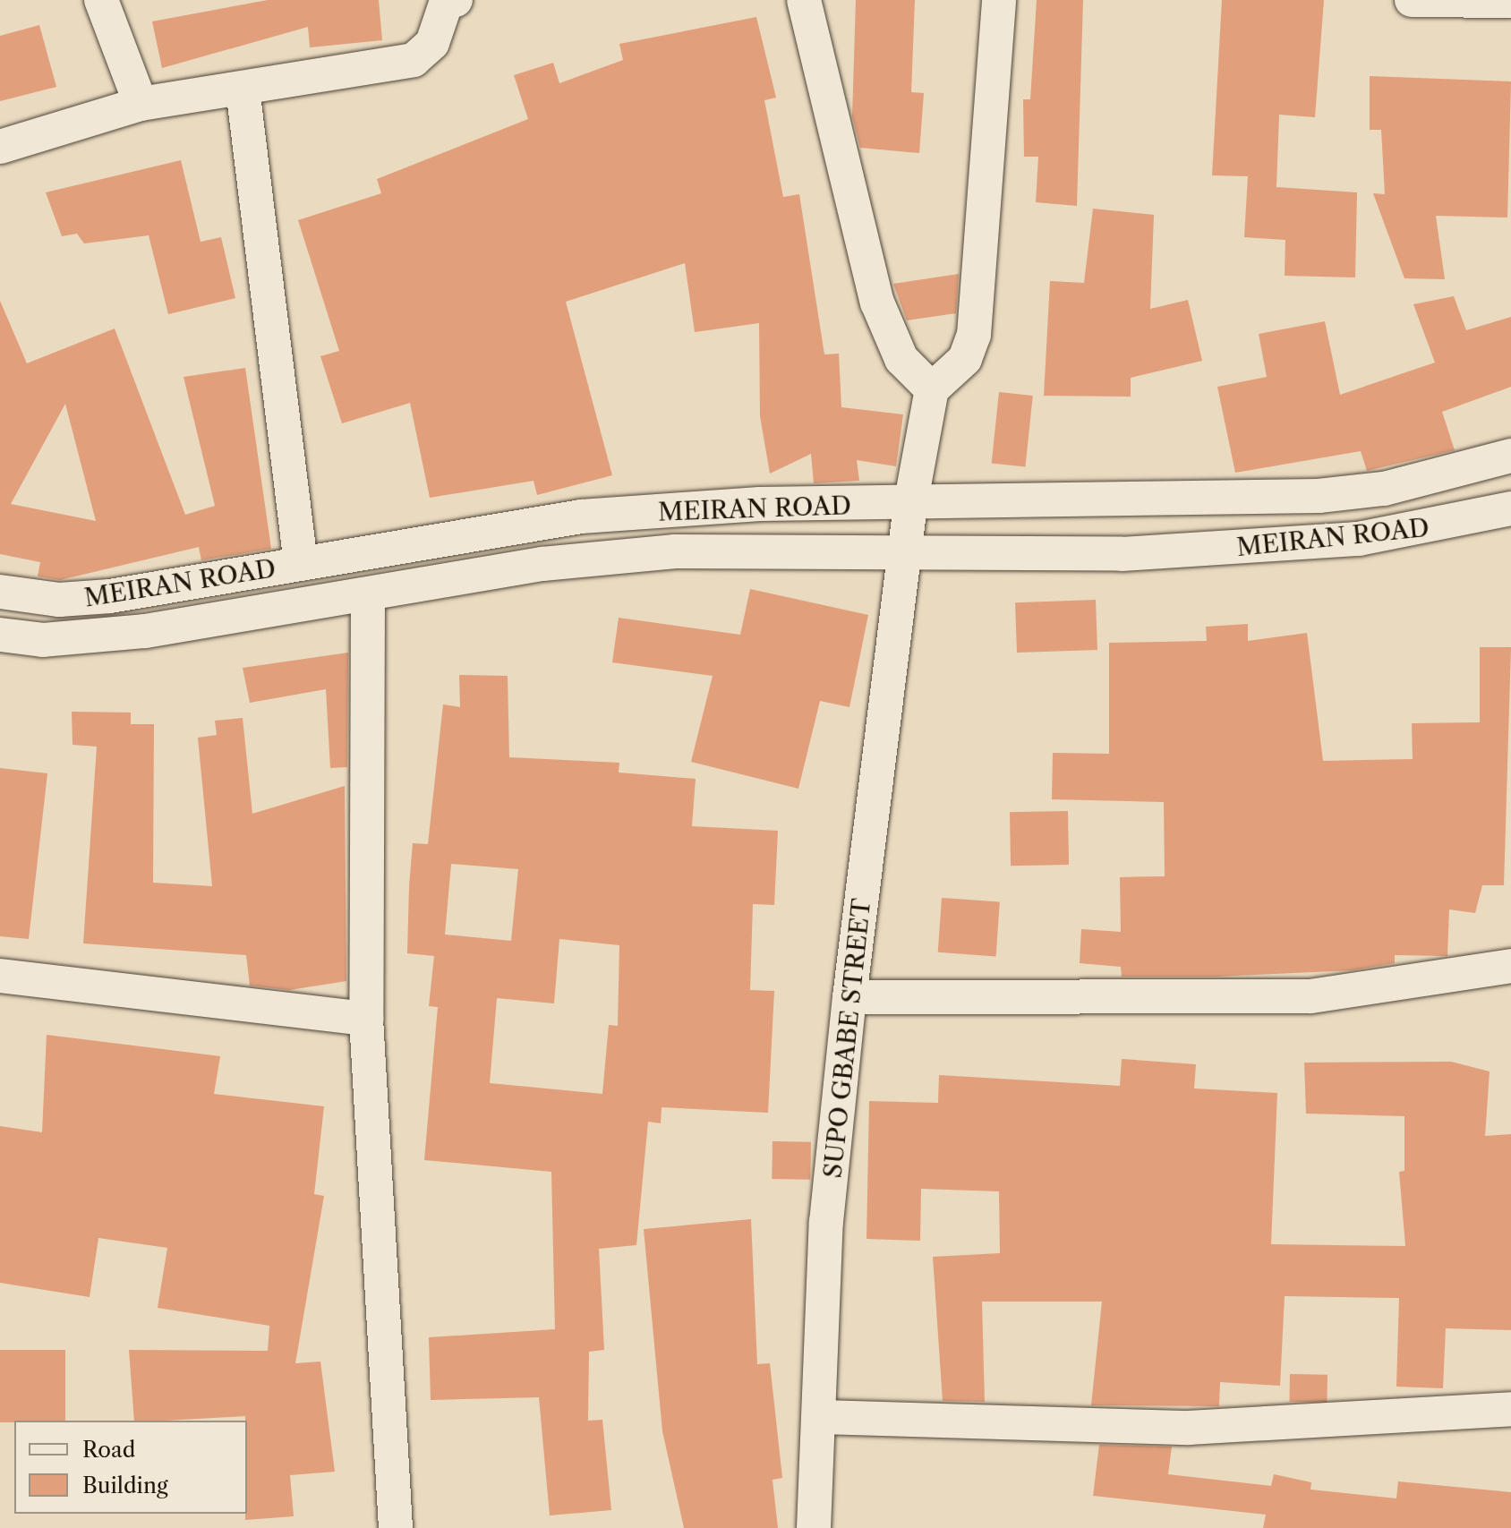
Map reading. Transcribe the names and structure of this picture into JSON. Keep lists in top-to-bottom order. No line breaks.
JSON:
{"streets":{"street":["MEIRAN ROAD","SUPO GBABE STREET"]},"crossings":[["MEIRAN ROAD","SUPO GBABE STREET"]],"legend":["Road","Building"]}
